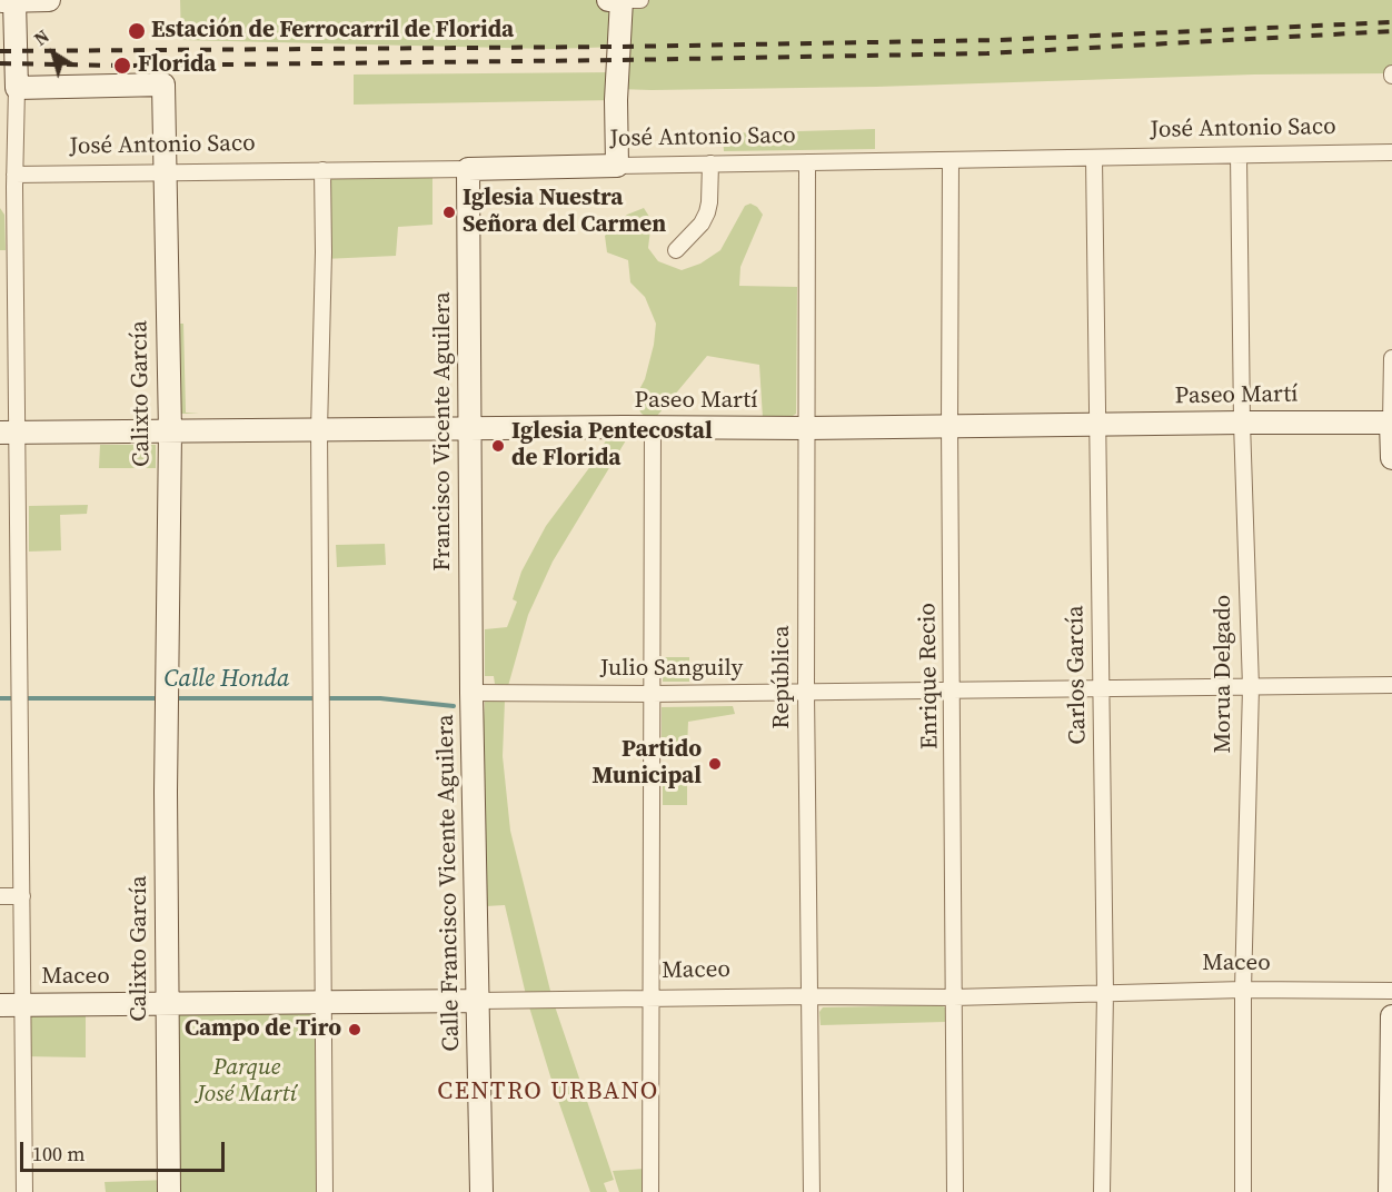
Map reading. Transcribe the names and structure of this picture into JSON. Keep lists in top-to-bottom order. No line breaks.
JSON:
{"streets":{"street":["José Antonio Saco","Calixto García","Paseo Martí","Francisco Vicente Aguilera","Julio Sanguily","Morua Delgado","Carlos García","Enrique Recio","República","Calle Francisco Vicente Aguilera","Maceo"]},"crossings":[["José Antonio Saco","Calixto García"],["José Antonio Saco","Francisco Vicente Aguilera"],["José Antonio Saco","Morua Delgado"],["José Antonio Saco","Carlos García"],["José Antonio Saco","Enrique Recio"],["José Antonio Saco","República"],["Calixto García","Paseo Martí"],["Calixto García","Maceo"],["Paseo Martí","Francisco Vicente Aguilera"],["Paseo Martí","Morua Delgado"],["Paseo Martí","Carlos García"],["Paseo Martí","Enrique Recio"],["Paseo Martí","República"],["Francisco Vicente Aguilera","Julio Sanguily"],["Francisco Vicente Aguilera","Calle Francisco Vicente Aguilera"],["Julio Sanguily","Morua Delgado"],["Julio Sanguily","Carlos García"],["Julio Sanguily","Enrique Recio"],["Julio Sanguily","República"],["Julio Sanguily","Calle Francisco Vicente Aguilera"],["Morua Delgado","Maceo"],["Carlos García","Maceo"],["Enrique Recio","Maceo"],["República","Maceo"],["Calle Francisco Vicente Aguilera","Maceo"]],"districts":["CENTRO URBANO"],"water":["Calle Honda"],"parks":["Parque José Martí"],"places":["Estación de Ferrocarril de Florida","Florida","Iglesia Nuestra Señora del Carmen","Iglesia Pentecostal de Florida","Partido Municipal","Campo de Tiro"],"scale_bar":"100 m","north":"top left"}
